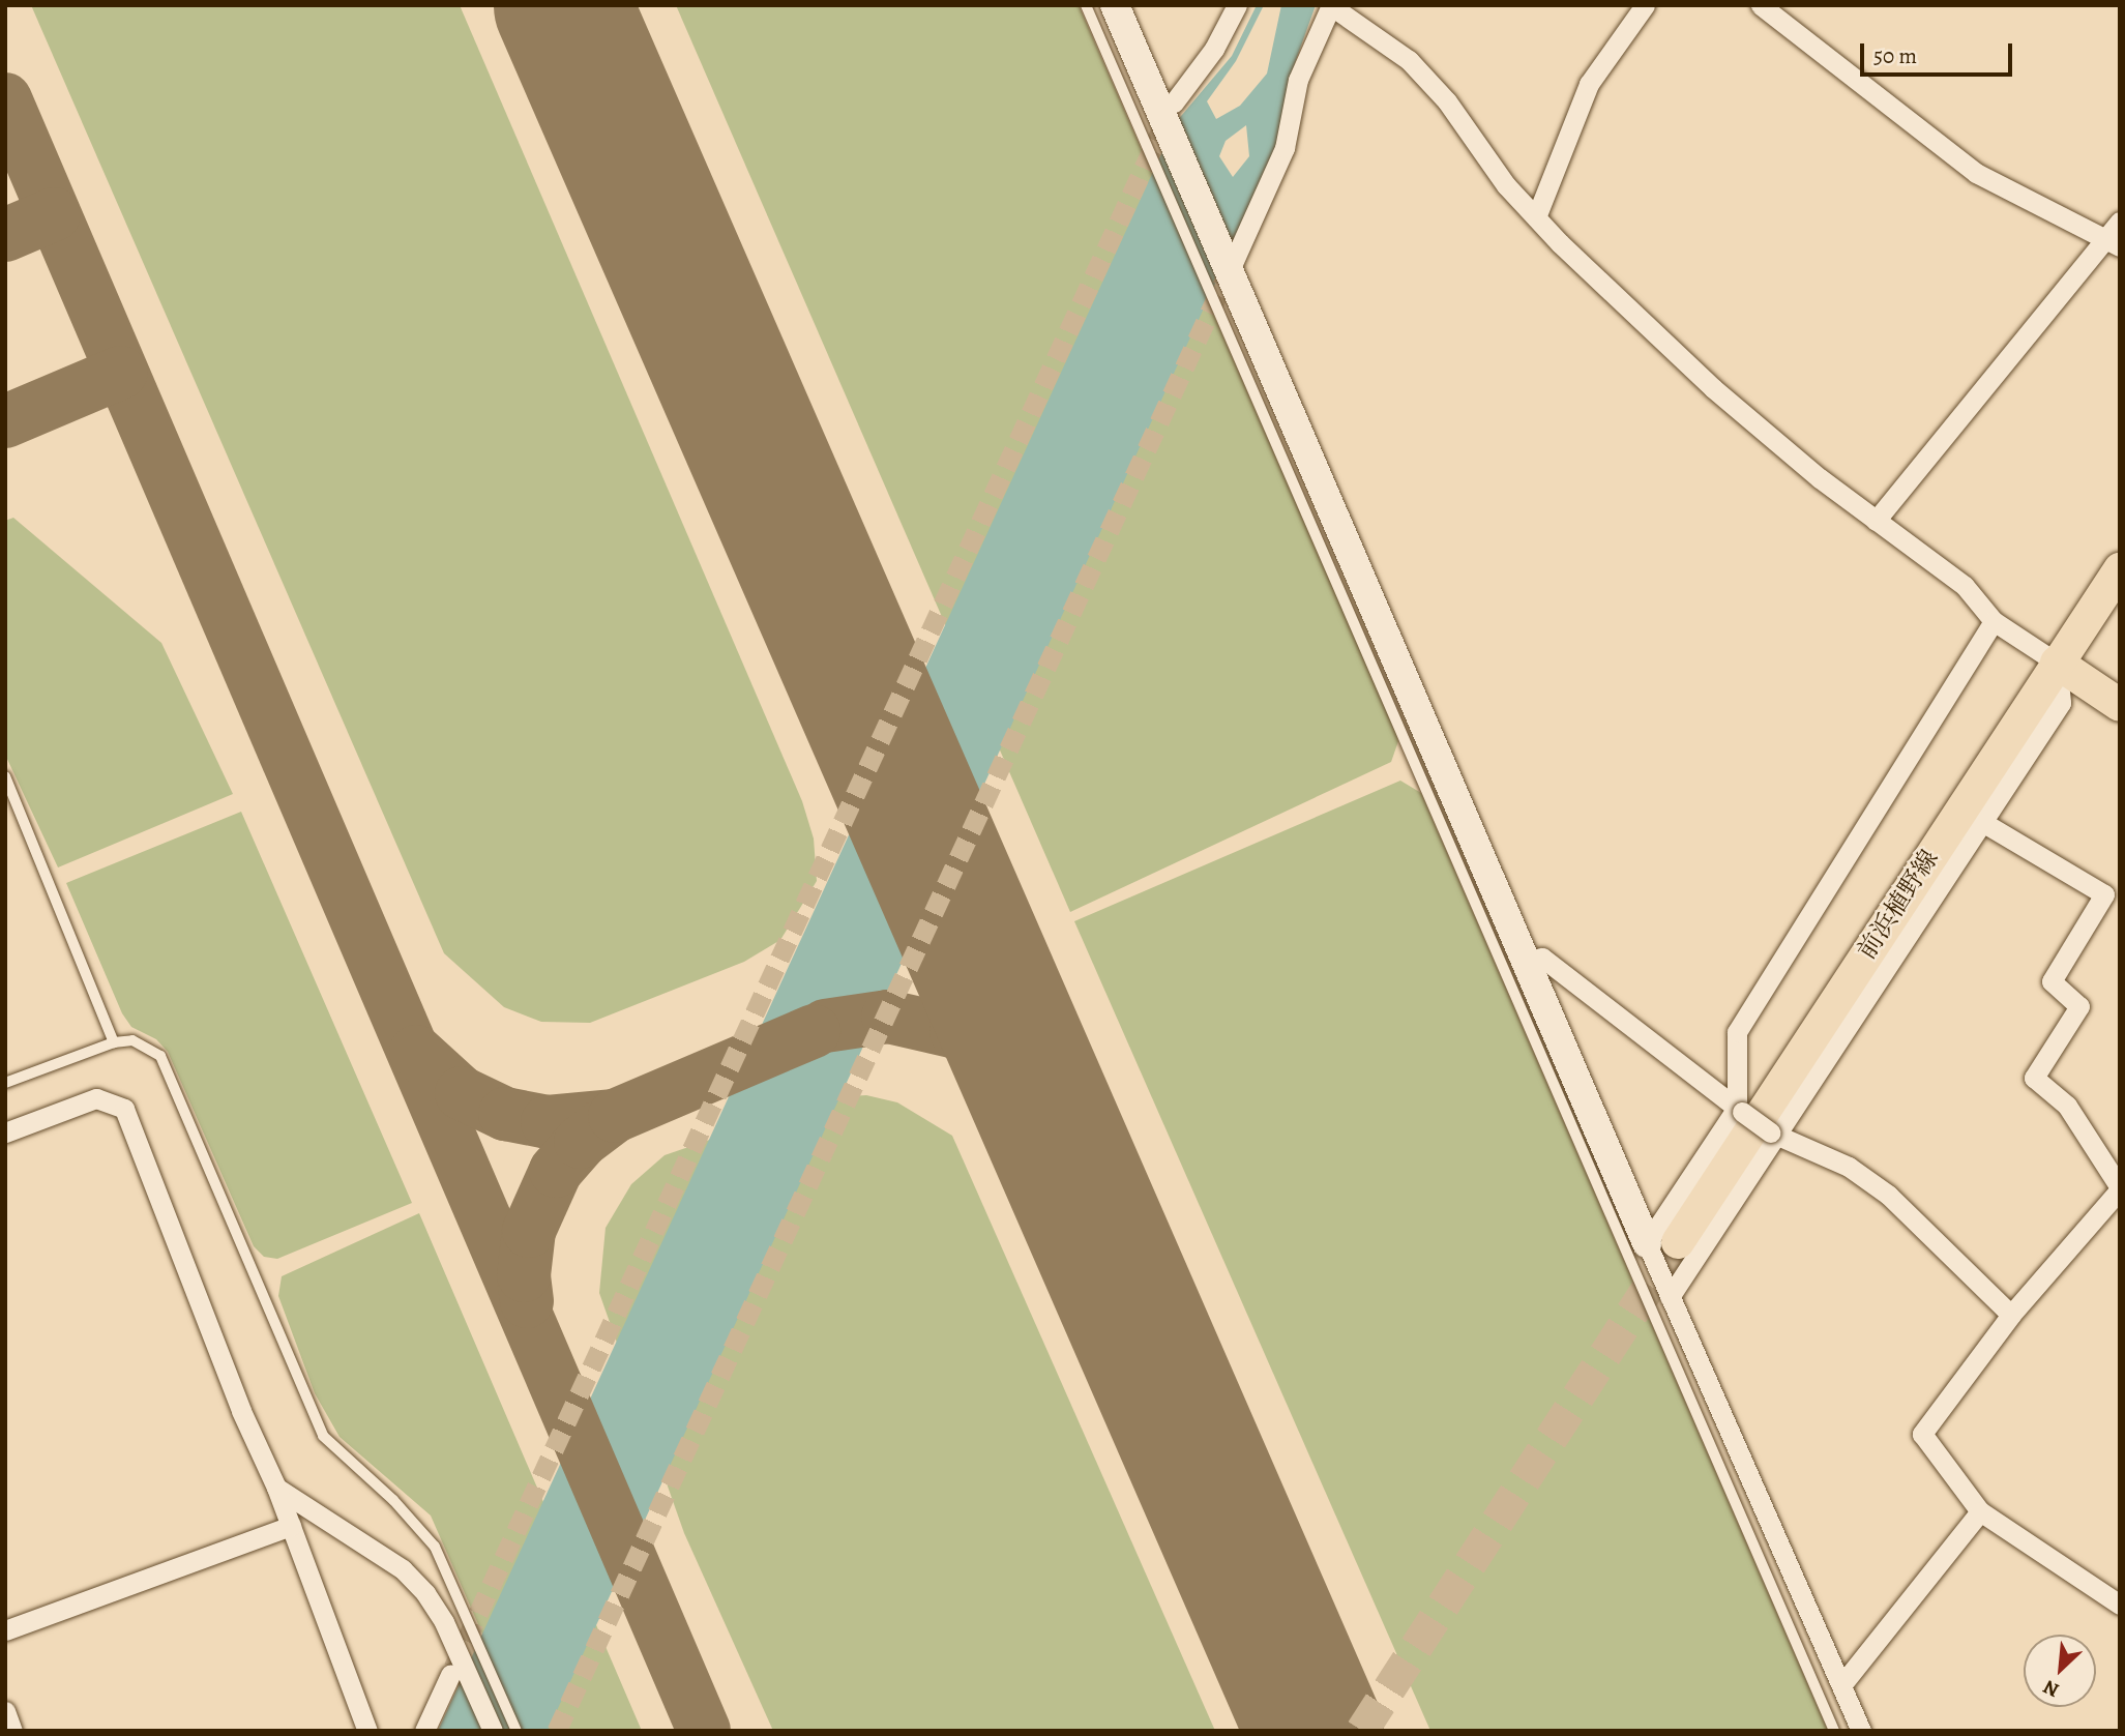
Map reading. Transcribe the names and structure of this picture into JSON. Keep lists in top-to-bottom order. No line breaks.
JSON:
{"streets":{"main road":["前浜植野線"]},"scale_bar":"50 m","north":"bottom left"}
